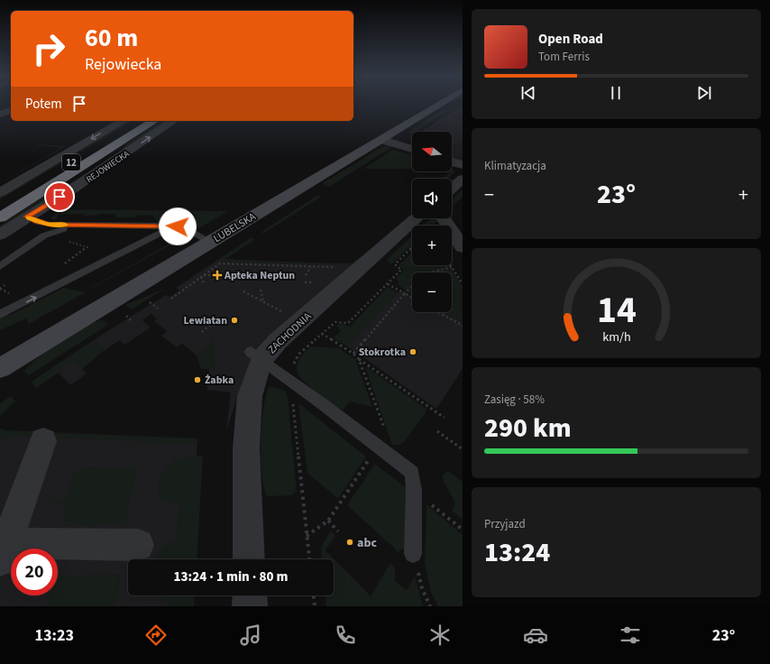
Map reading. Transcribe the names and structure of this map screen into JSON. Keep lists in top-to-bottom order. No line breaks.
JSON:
{"streets":{"highway":["12","REJOWIECKA"],"main road":["LUBELSKA"],"street":["ZACHODNIA"]},"places":{"health":["Apteka Neptun"],"other":["Lewiatan","Stokrotka","Żabka","abc"]},"north":"left","page":{"turn":["60 m","Rejowiecka"],"song":["Open Road","Tom Ferris"],"then":"Potem","tile":["Klimatyzacja",["Zasięg · 58%","290 km"],["Przyjazd","13:24"]],"map_buttons":["+","−"],"heat":["−","23°","+"],"limit":"20","trip":"13:24 · 1 min · 80 m","tabs":["13:23","23°"],"gauge":["14","km/h"]}}
